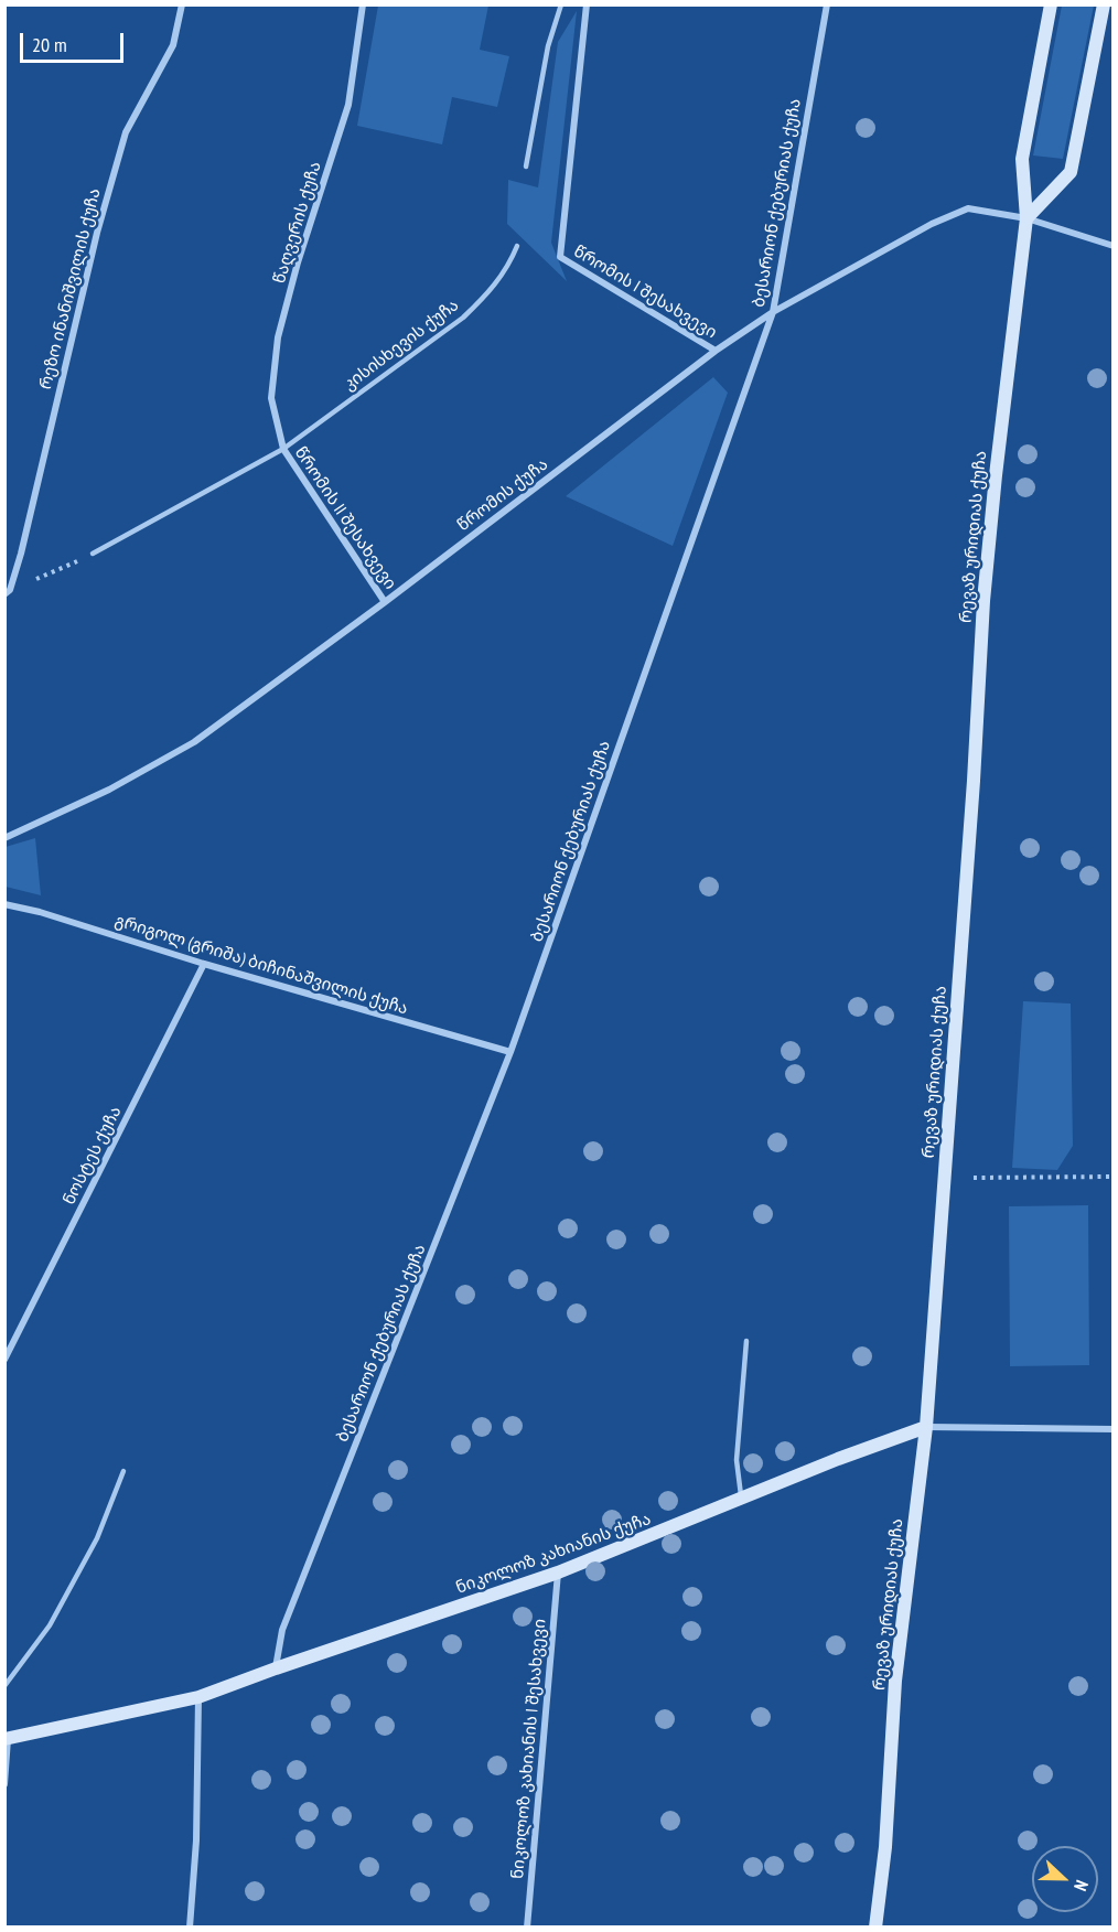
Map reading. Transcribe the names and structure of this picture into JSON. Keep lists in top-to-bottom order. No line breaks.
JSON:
{"streets":{"street":["ბესარიონ ქებურიას ქუჩა","წაღვერის ქუჩა","რეზო ინანიშვილის ქუჩა","წრომის I შესახვევი","წრომის ქუჩა","წრომის II შესახვევი","რევაზ ურიდიას ქუჩა","გრიგოლ (გრიშა) ბიჩინაშვილის ქუჩა","ნოსტეს ქუჩა","ნიკოლოზ კახიანის ქუჩა","ნიკოლოზ კახიანის I შესახვევი"],"lane":["კისისხევის ქუჩა"]},"crossings":[["ბესარიონ ქებურიას ქუჩა","წრომის ქუჩა"],["ბესარიონ ქებურიას ქუჩა","გრიგოლ (გრიშა) ბიჩინაშვილის ქუჩა"],["ბესარიონ ქებურიას ქუჩა","ნიკოლოზ კახიანის ქუჩა"],["წაღვერის ქუჩა","კისისხევის ქუჩა"],["წაღვერის ქუჩა","წრომის II შესახვევი"],["წრომის I შესახვევი","წრომის ქუჩა"],["კისისხევის ქუჩა","წრომის II შესახვევი"],["წრომის ქუჩა","წრომის II შესახვევი"],["წრომის ქუჩა","რევაზ ურიდიას ქუჩა"],["რევაზ ურიდიას ქუჩა","ნიკოლოზ კახიანის ქუჩა"],["გრიგოლ (გრიშა) ბიჩინაშვილის ქუჩა","ნოსტეს ქუჩა"],["ნიკოლოზ კახიანის ქუჩა","ნიკოლოზ კახიანის I შესახვევი"]],"scale_bar":"20 m","north":"right"}
